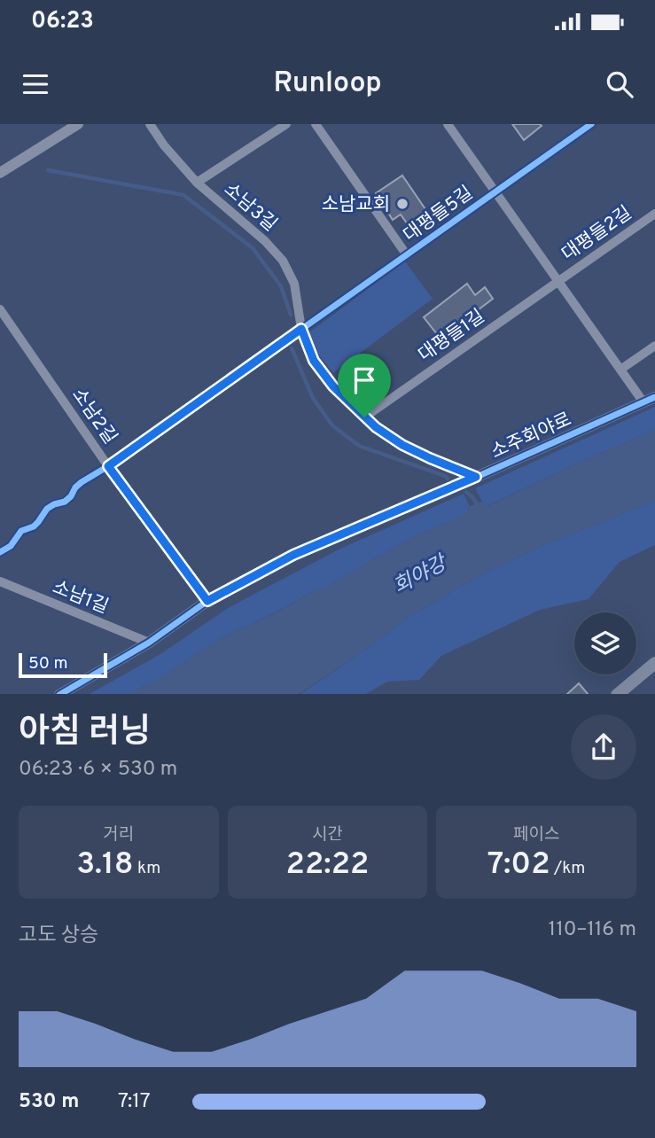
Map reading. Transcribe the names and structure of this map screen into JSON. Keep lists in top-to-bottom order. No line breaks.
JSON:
{"streets":{"street":["소남3길","대평들5길","대평들2길","대평들1길","소남2길","소주회야로","소남1길"]},"crossings":[["소남3길","대평들5길"],["소남3길","대평들1길"],["소남3길","소주회야로"],["대평들2길","대평들1길"],["소남2길","소주회야로"],["소주회야로","소남1길"]],"water":["회야강"],"places":["소남교회"],"scale_bar":"50 m","page":{"status":"06:23","header":"Runloop","scale":"50 m","heading":["아침 러닝","06:23 · 6 × 530 m"],"stats":[["거리","3.18 km"],["시간","22:22"],["페이스","7:02 /km"]],"chart":["고도 상승","110–116 m"],"list":[{"name":"530 m","note":"7:17"}]}}
